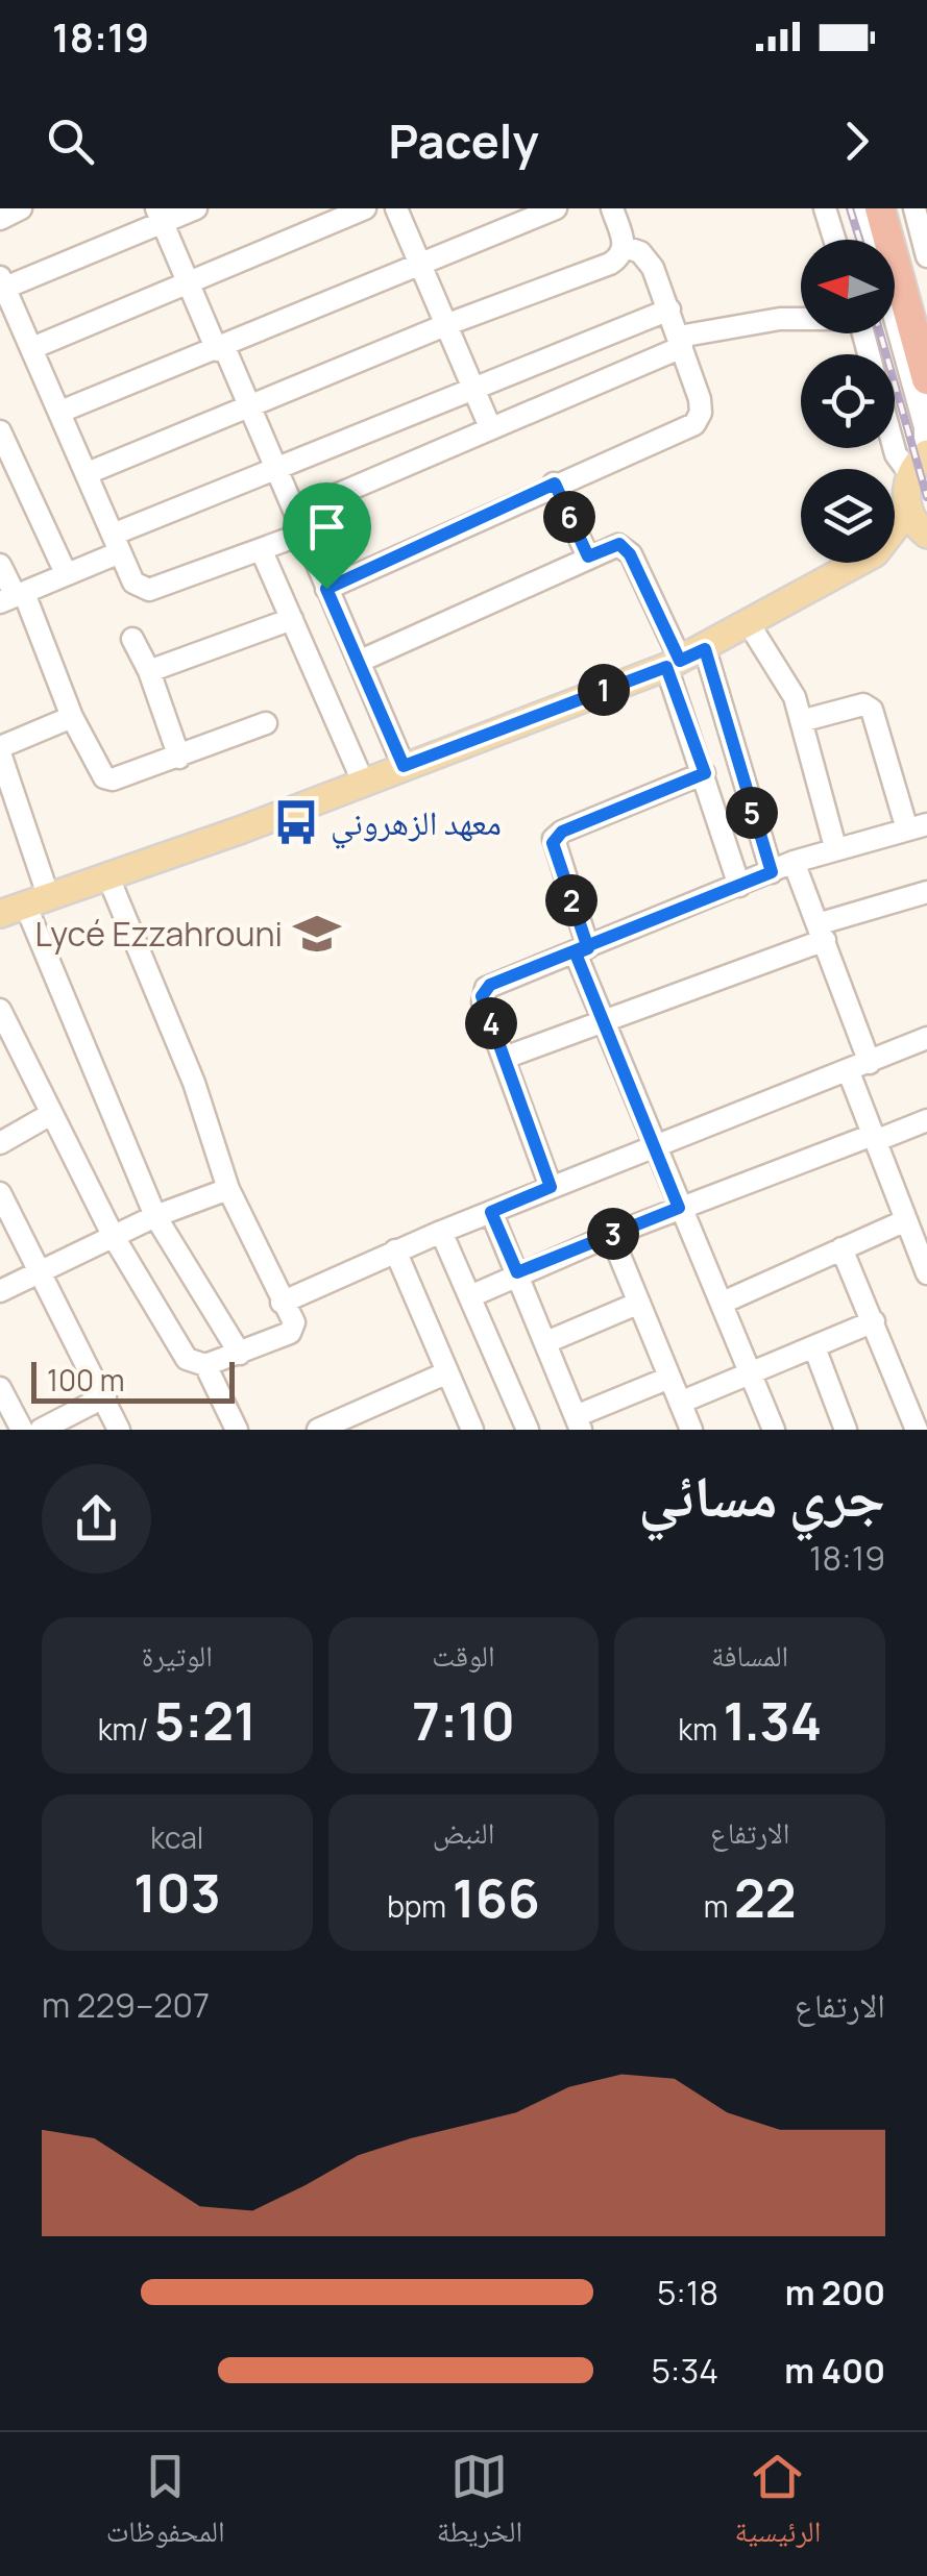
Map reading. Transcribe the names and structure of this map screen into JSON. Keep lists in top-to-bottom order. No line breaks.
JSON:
{"places":{"bus stop":["معهد الزهروني"],"school or university":["Lycé Ezzahrouni"]},"scale_bar":"100 m","north":"left","page":{"status":"18:19","header":"Pacely","pins":["6","1","5","2","4","3"],"scale":"100 m","heading":["جري مسائي","18:19"],"stats":[["المسافة","1.34 km"],["الوقت","7:10"],["الوتيرة","5:21 /km"],["الارتفاع","22 m"],["النبض","166 bpm"],["kcal","103"]],"chart":["الارتفاع","207–229 m"],"list":[{"name":"200 m","note":"5:18"},{"name":"400 m","note":"5:34"}],"tabs":["الرئيسية","الخريطة","المحفوظات"]}}
